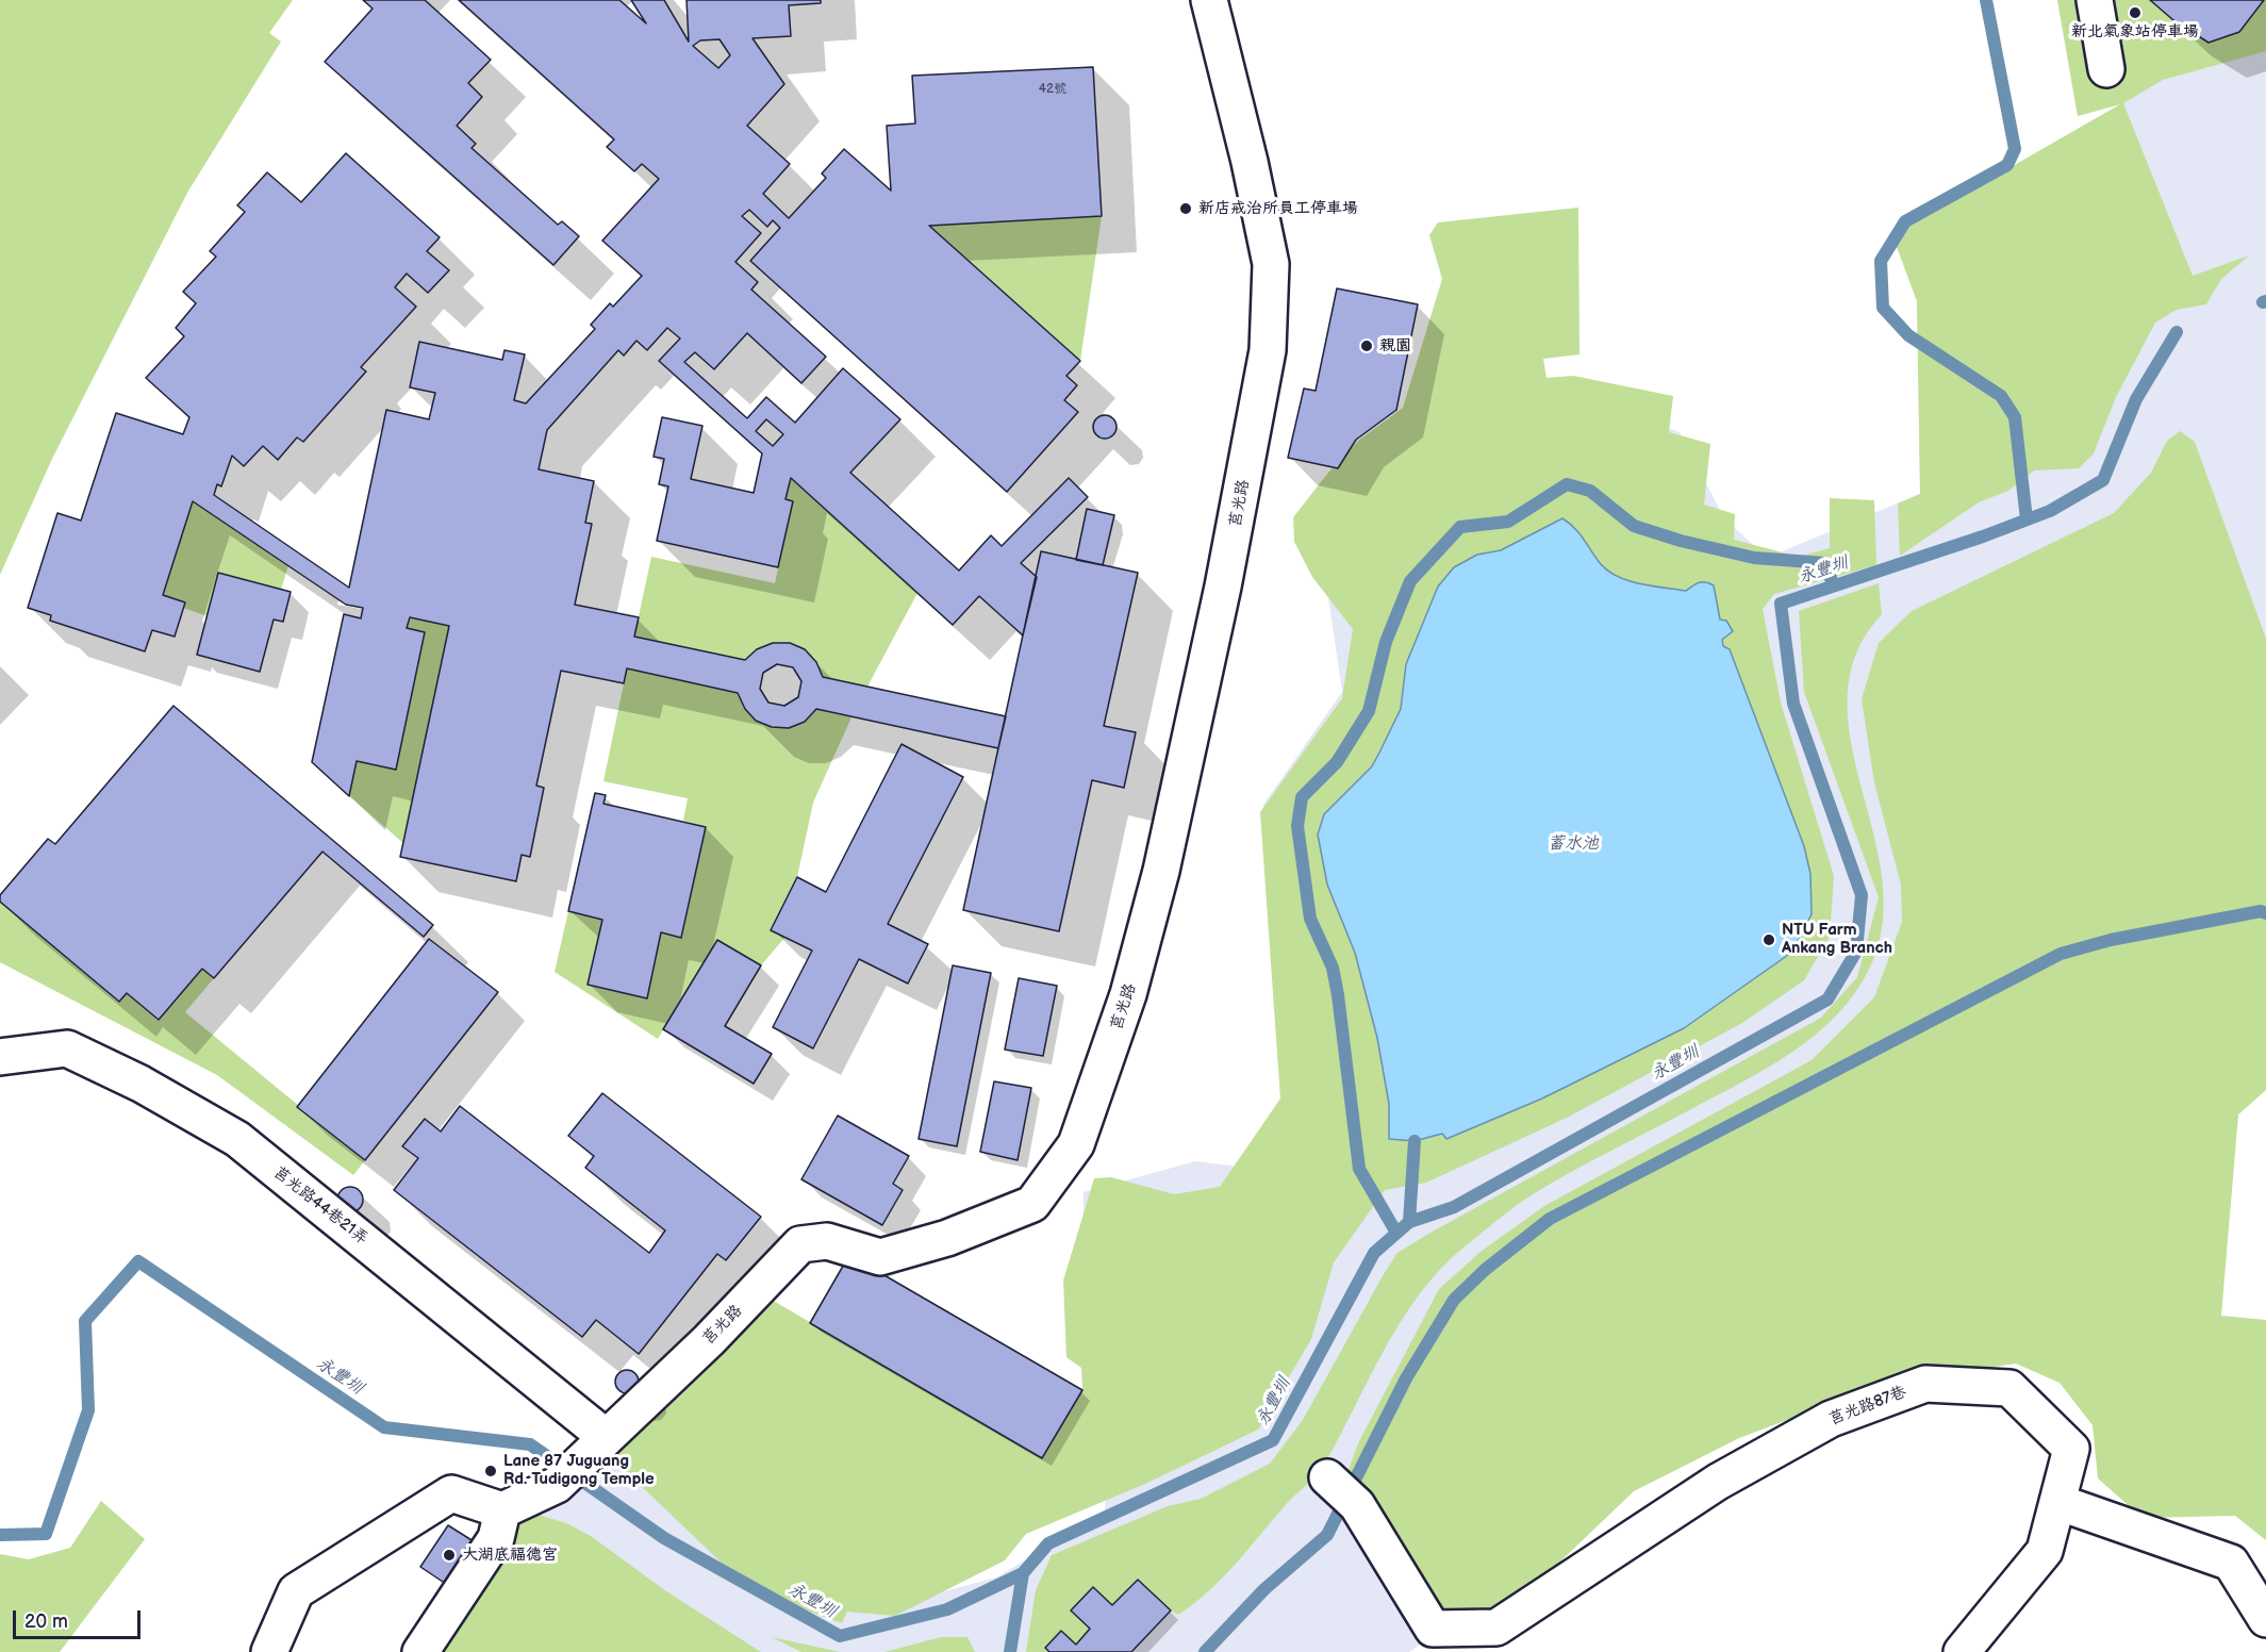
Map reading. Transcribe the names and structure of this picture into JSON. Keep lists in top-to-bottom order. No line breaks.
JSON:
{"streets":{"lane":["莒光路","莒光路44巷21弄","莒光路87巷"]},"crossings":[["莒光路","莒光路44巷21弄"]],"water":["永豐圳","蓄水池"],"places":["新北氣象站停車場","新店戒治所員工停車場","親園","NTU Farm Ankang Branch","Lane 87 Juguang Rd. Tudigong Temple","大湖底福德宮"],"house_numbers":["42號"],"scale_bar":"20 m"}
